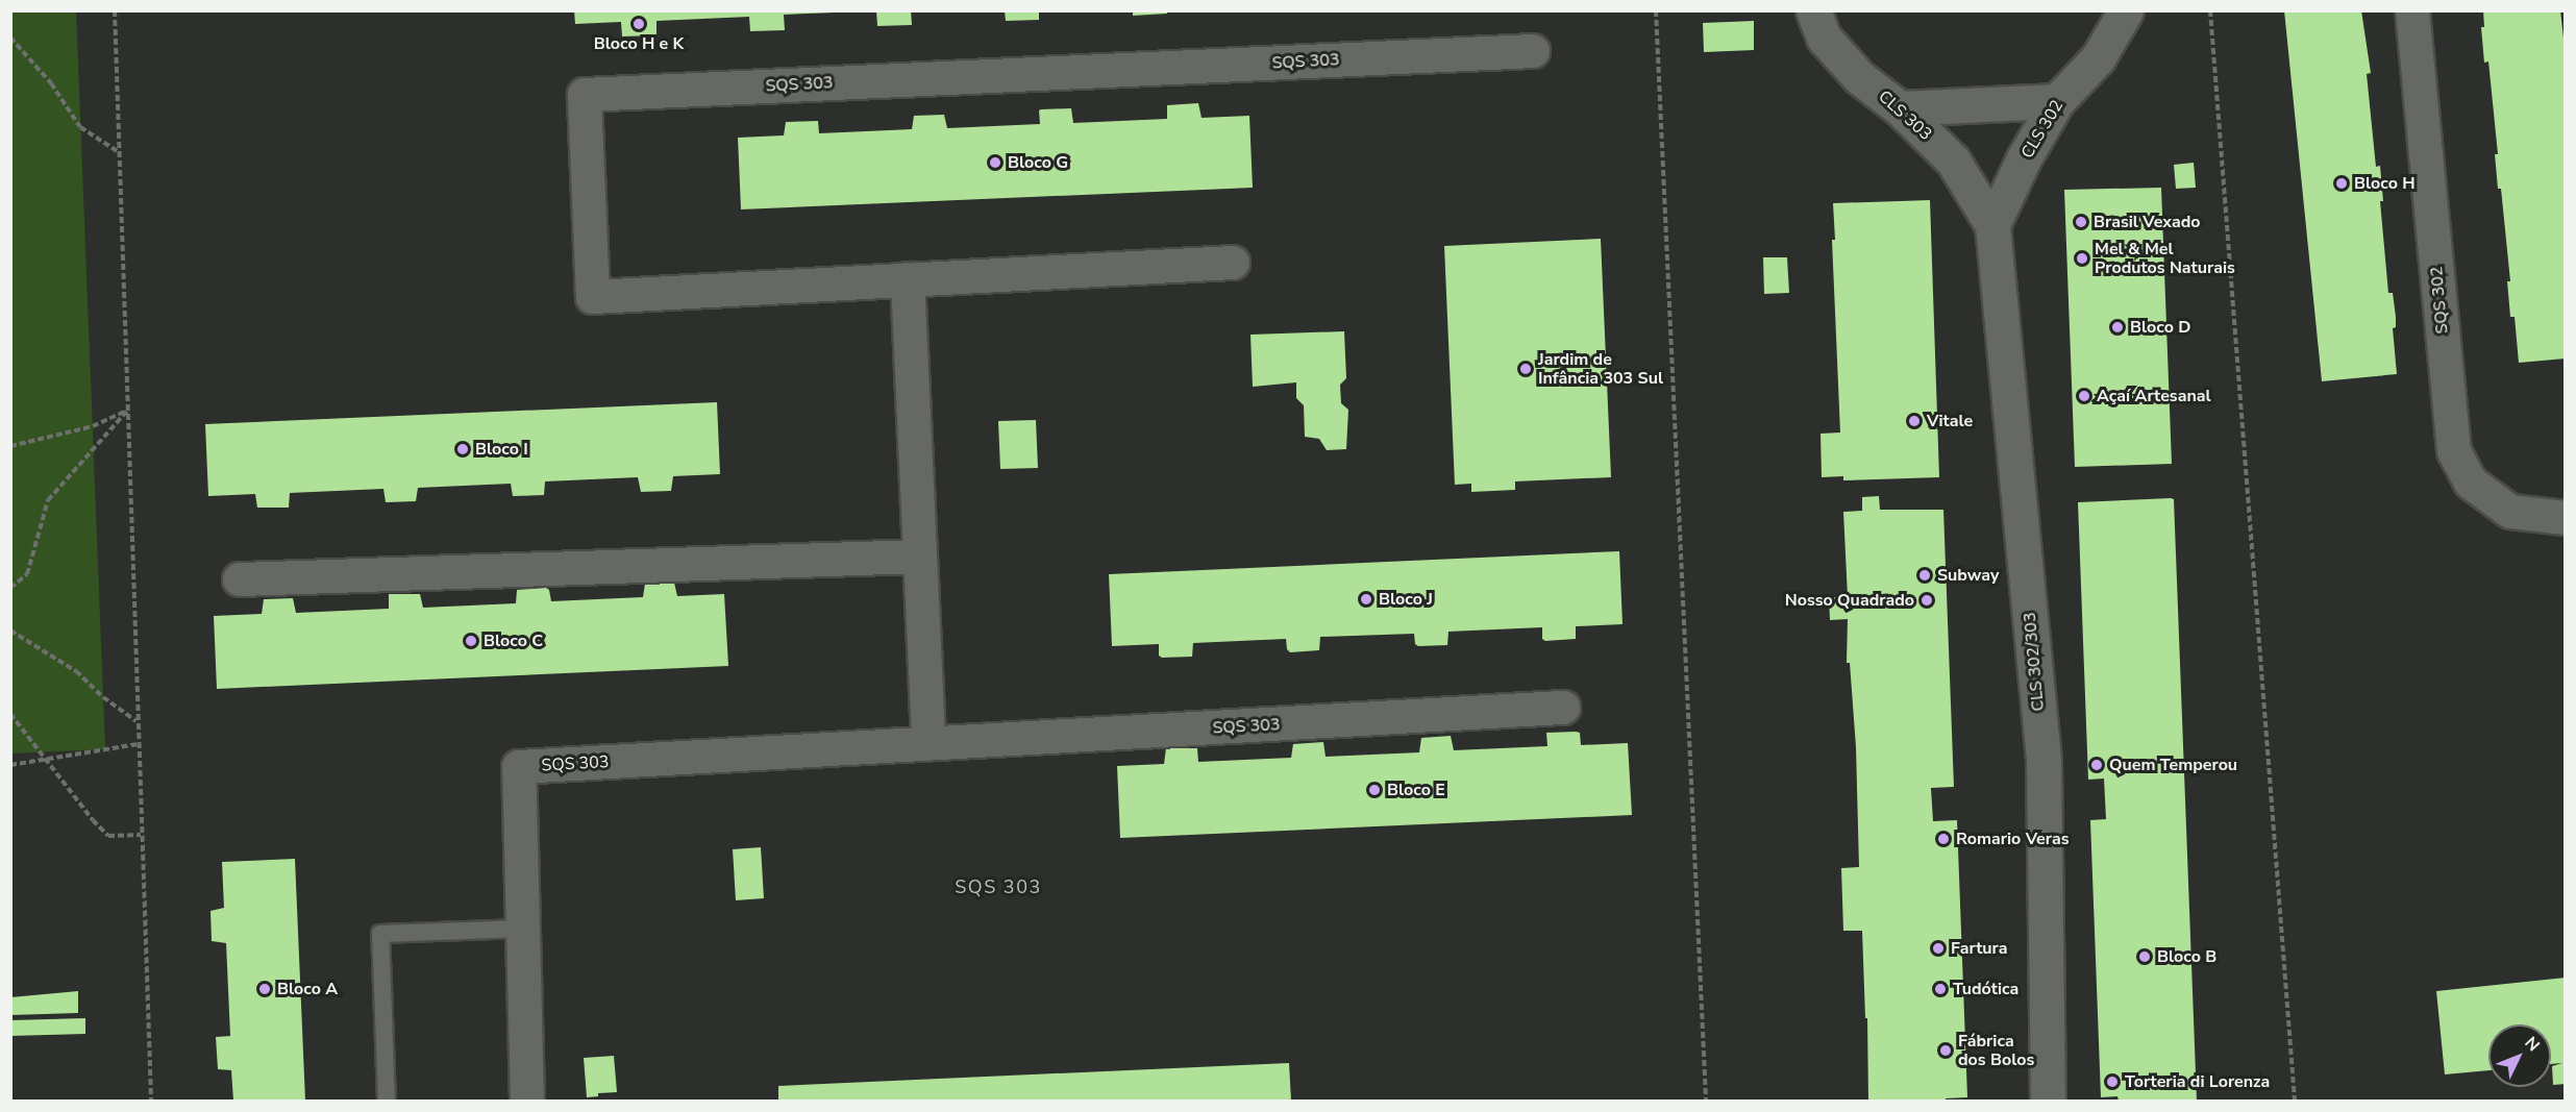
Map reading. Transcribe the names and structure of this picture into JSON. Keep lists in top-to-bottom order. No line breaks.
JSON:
{"streets":{"street":["SQS 303","CLS 303","CLS 302","SQS 302","CLS 302/303"]},"crossings":[["CLS 303","CLS 302"],["CLS 303","CLS 302/303"],["CLS 302","CLS 302/303"]],"districts":["SQS 303"],"places":["Bloco H e K","Bloco G","Bloco H","Brasil Vexado","Mel & Mel Produtos Naturais","Bloco D","Jardim de Infância 303 Sul","Açaí Artesanal","Vitale","Bloco I","Subway","Bloco J","Nosso Quadrado","Bloco C","Quem Temperou","Bloco E","Romario Veras","Fartura","Bloco B","Bloco A","Tudótica","Fábrica dos Bolos","Torteria di Lorenza"],"north":"top right"}
